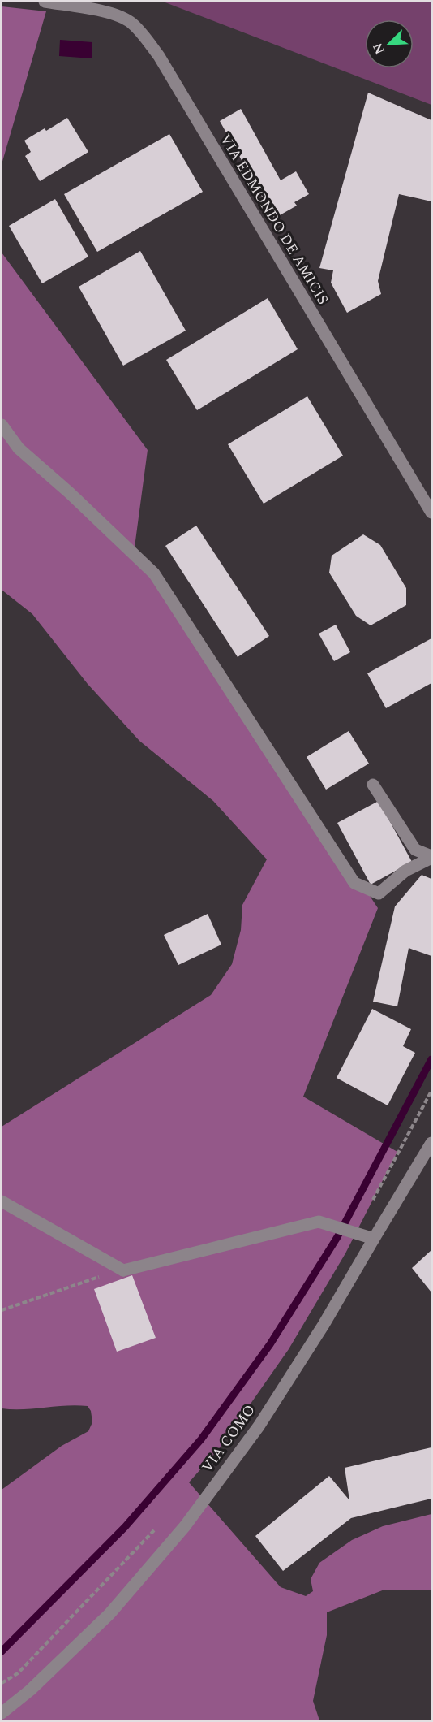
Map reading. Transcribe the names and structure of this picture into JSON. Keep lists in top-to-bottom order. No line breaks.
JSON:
{"streets":{"street":["VIA EDMONDO DE AMICIS","VIA COMO"]},"north":"bottom left"}
